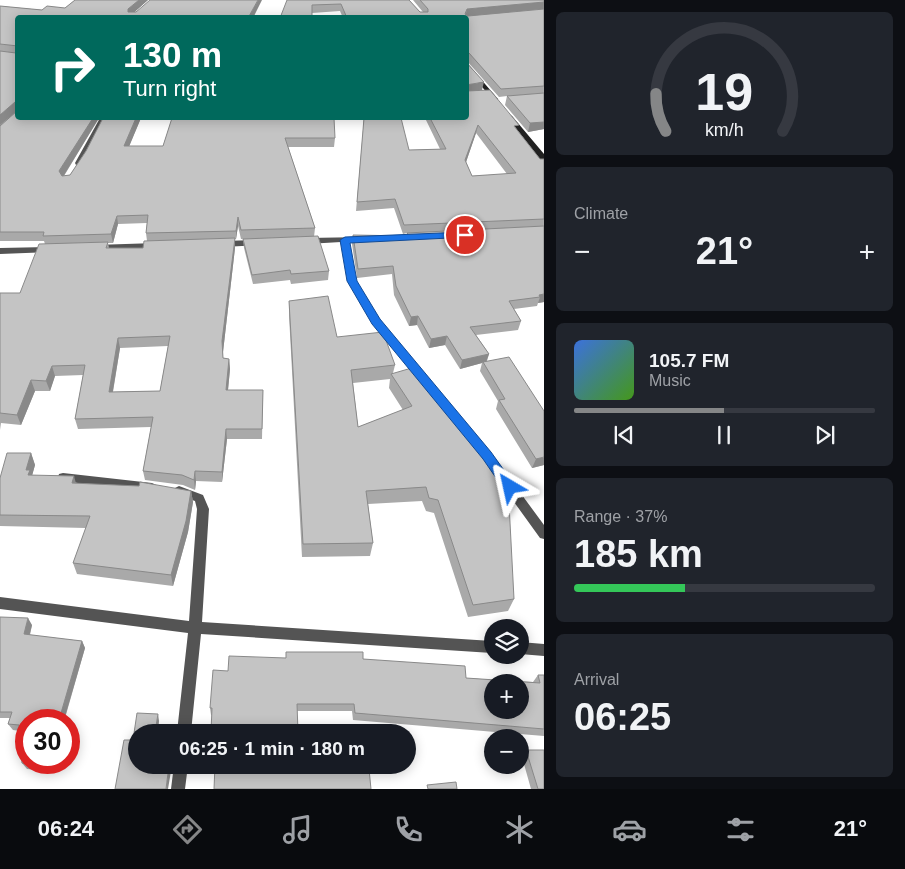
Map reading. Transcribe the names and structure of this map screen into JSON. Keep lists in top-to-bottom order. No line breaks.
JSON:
{"page":{"turn":["130 m","Turn right"],"tile":["Climate",["Range · 37%","185 km"],["Arrival","06:25"]],"heat":["−","21°","+"],"song":["105.7 FM","Music"],"map_buttons":["+","−"],"limit":"30","trip":"06:25 · 1 min · 180 m","tabs":["06:24","21°"],"gauge":["19","km/h"]}}
